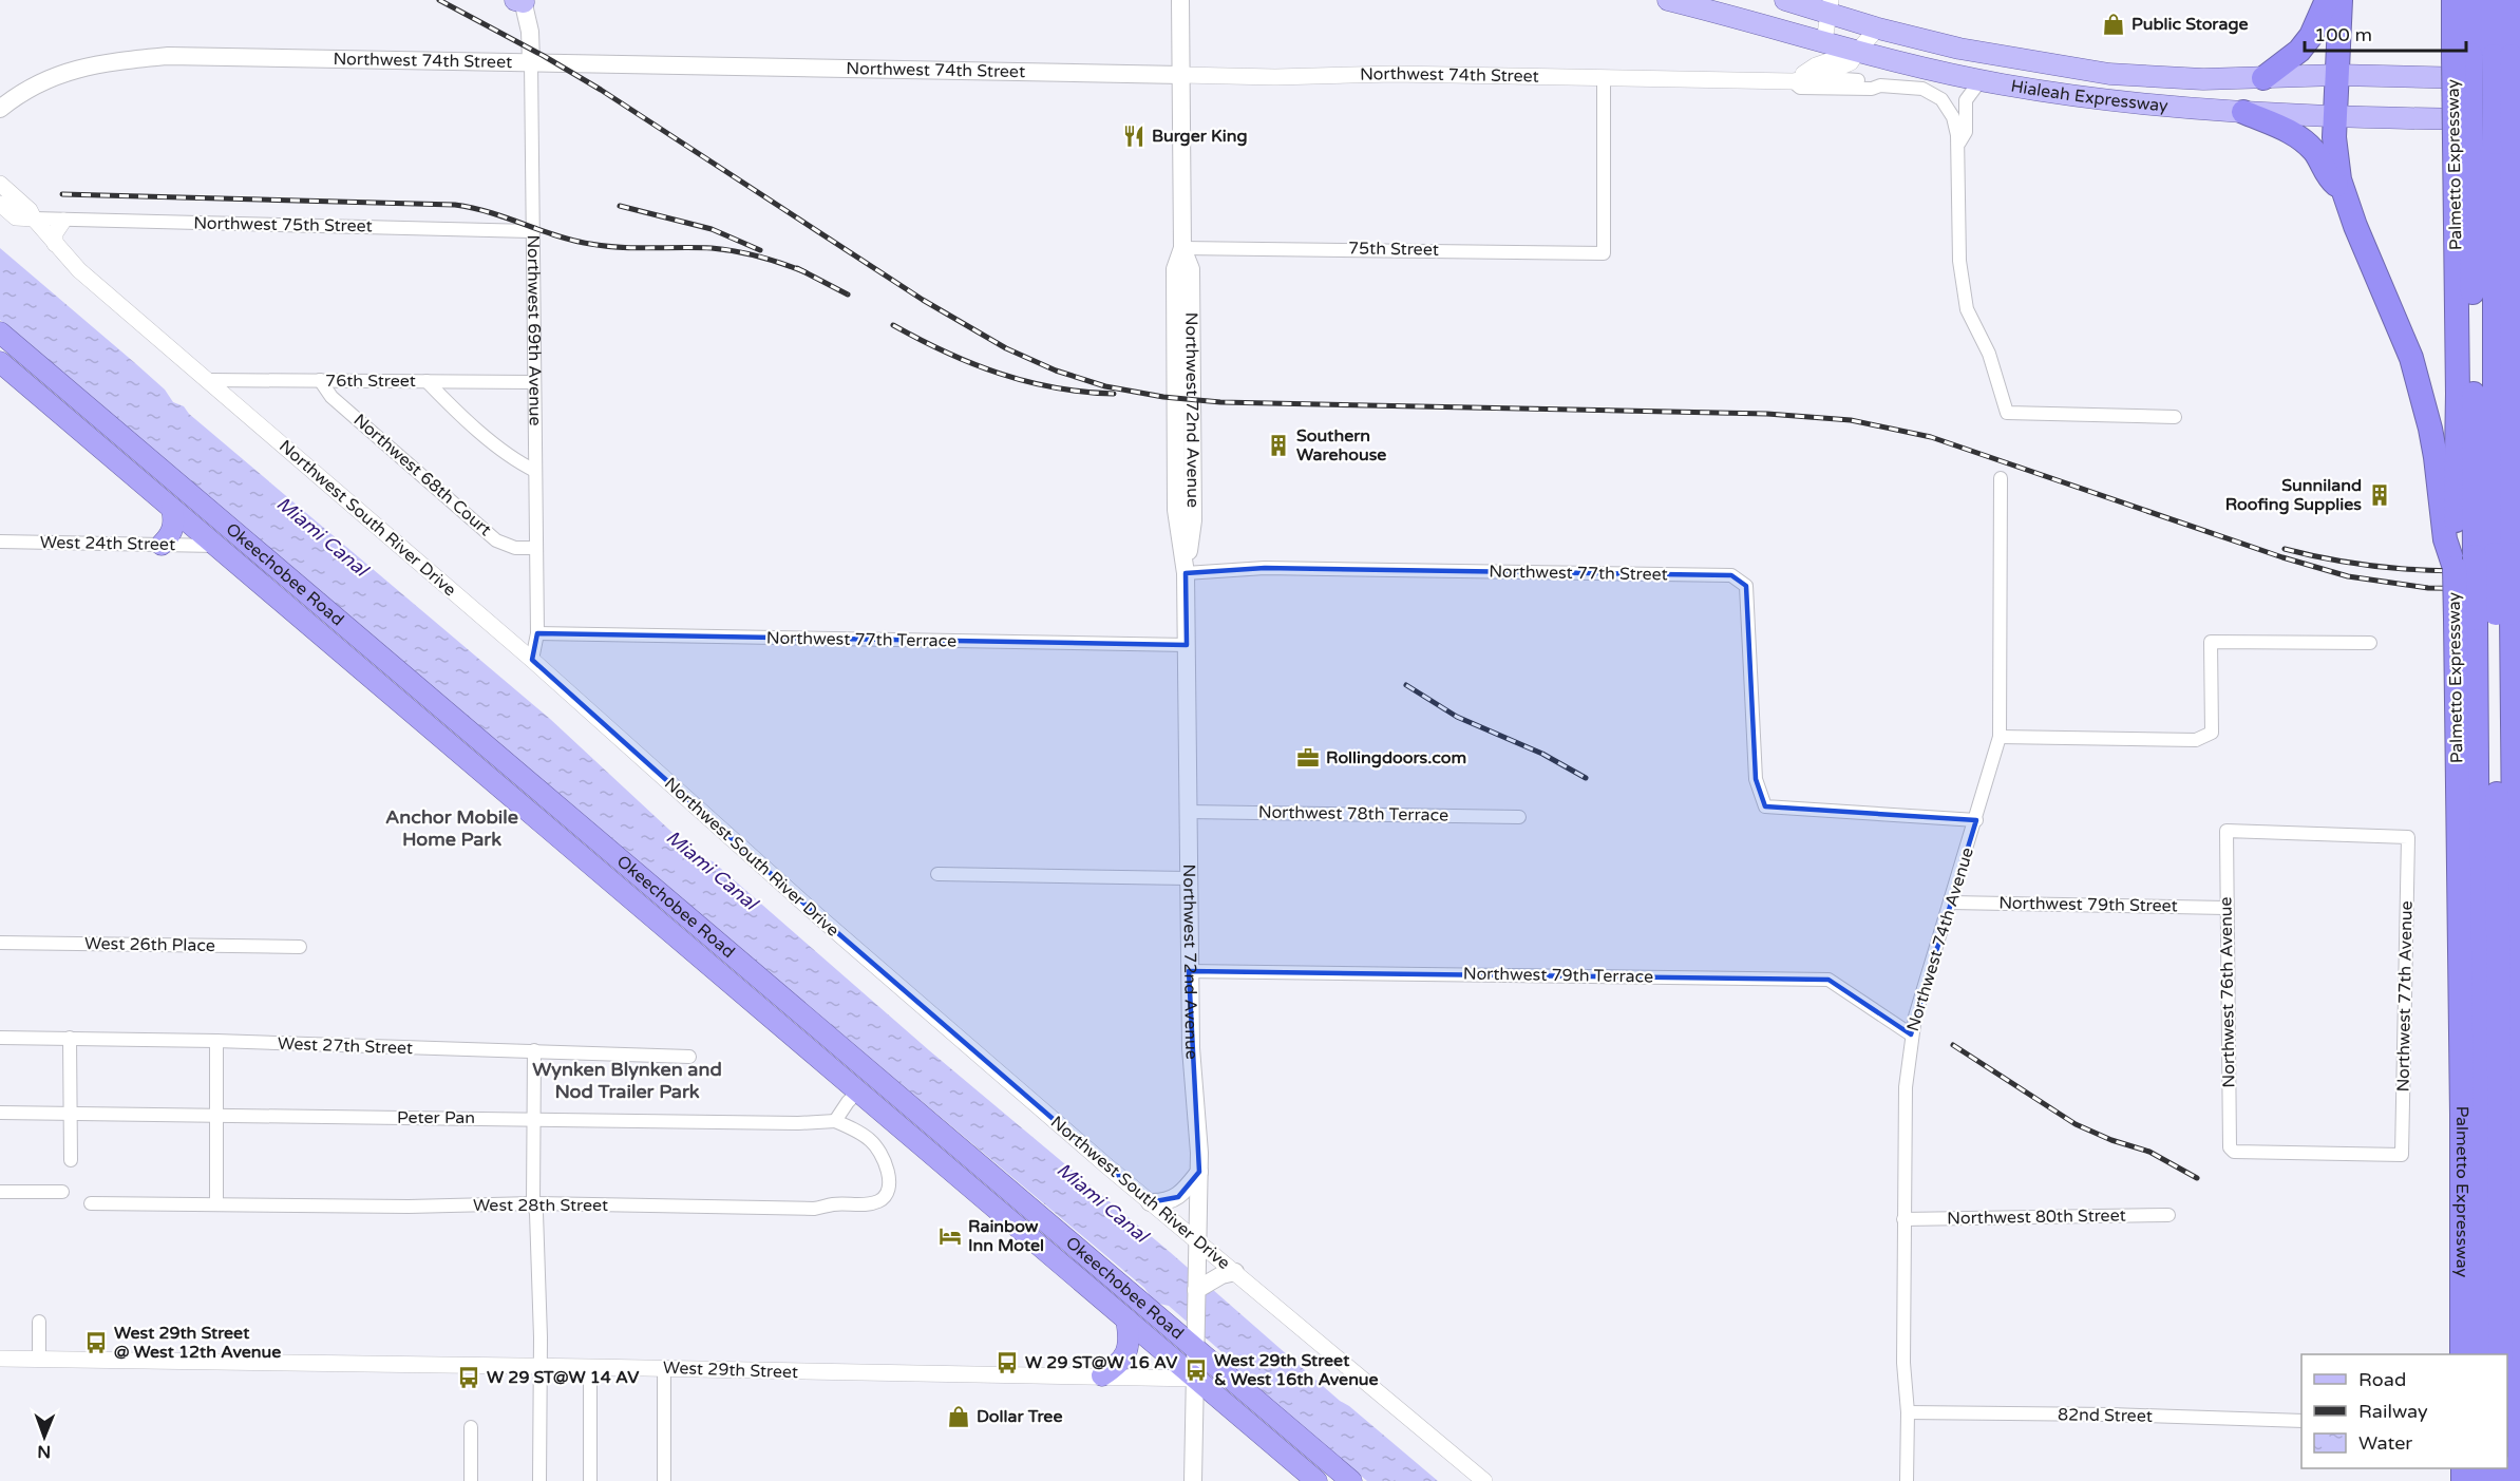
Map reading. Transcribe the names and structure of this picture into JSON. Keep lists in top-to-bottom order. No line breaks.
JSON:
{"streets":{"highway":["Palmetto Expressway","Okeechobee Road"],"main road":["Northwest 74th Street","Hialeah Expressway","Northwest 69th Avenue","Northwest 72nd Avenue"],"street":["Northwest 75th Street","75th Street","76th Street","Northwest 68th Court","Northwest South River Drive","West 24th Street","Northwest 77th Street","Northwest 77th Terrace","Northwest 78th Terrace","Northwest 79th Street","Northwest 74th Avenue","West 26th Place","Northwest 79th Terrace","Northwest 76th Avenue","Northwest 77th Avenue","West 27th Street","Peter Pan","West 28th Street","Northwest 80th Street","West 29th Street","82nd Street"]},"crossings":[["Northwest 74th Street","75th Street"],["Northwest 74th Street","Northwest 69th Avenue"],["Northwest 74th Street","Northwest 72nd Avenue"],["Hialeah Expressway","Palmetto Expressway"],["Northwest 75th Street","Northwest 69th Avenue"],["Northwest 75th Street","Northwest South River Drive"],["75th Street","Northwest 72nd Avenue"],["Northwest 69th Avenue","76th Street"],["Northwest 69th Avenue","Northwest 68th Court"],["Northwest 69th Avenue","Northwest South River Drive"],["Northwest 69th Avenue","Northwest 77th Terrace"],["76th Street","Northwest 68th Court"],["76th Street","Northwest South River Drive"],["Northwest 72nd Avenue","Northwest South River Drive"],["Northwest 72nd Avenue","Northwest 77th Street"],["Northwest 72nd Avenue","Okeechobee Road"],["Northwest 72nd Avenue","Northwest 77th Terrace"],["Northwest 72nd Avenue","Northwest 78th Terrace"],["Northwest 72nd Avenue","Northwest 79th Terrace"],["Northwest 72nd Avenue","West 29th Street"],["West 24th Street","Okeechobee Road"],["Northwest 77th Street","Northwest 74th Avenue"],["Okeechobee Road","West 29th Street"],["Northwest 79th Street","Northwest 74th Avenue"],["Northwest 79th Street","Northwest 76th Avenue"],["Northwest 74th Avenue","Northwest 79th Terrace"],["Northwest 74th Avenue","Northwest 80th Street"],["Northwest 74th Avenue","82nd Street"],["Northwest 76th Avenue","Northwest 77th Avenue"],["Peter Pan","West 28th Street"]],"districts":["Anchor Mobile Home Park","Wynken Blynken and Nod Trailer Park"],"water":["Miami Canal"],"places":{"shop":["Public Storage","Dollar Tree"],"restaurant":["Burger King"],"building":["Southern Warehouse","Sunniland Roofing Supplies"],"office":["Rollingdoors.com"],"hotel":["Rainbow Inn Motel"],"bus stop":["West 29th Street @ West 12th Avenue","W 29 ST@W 16 AV","West 29th Street & West 16th Avenue","W 29 ST@W 14 AV"]},"legend":["Road","Railway","Water"],"scale_bar":"100 m","north":"bottom"}
